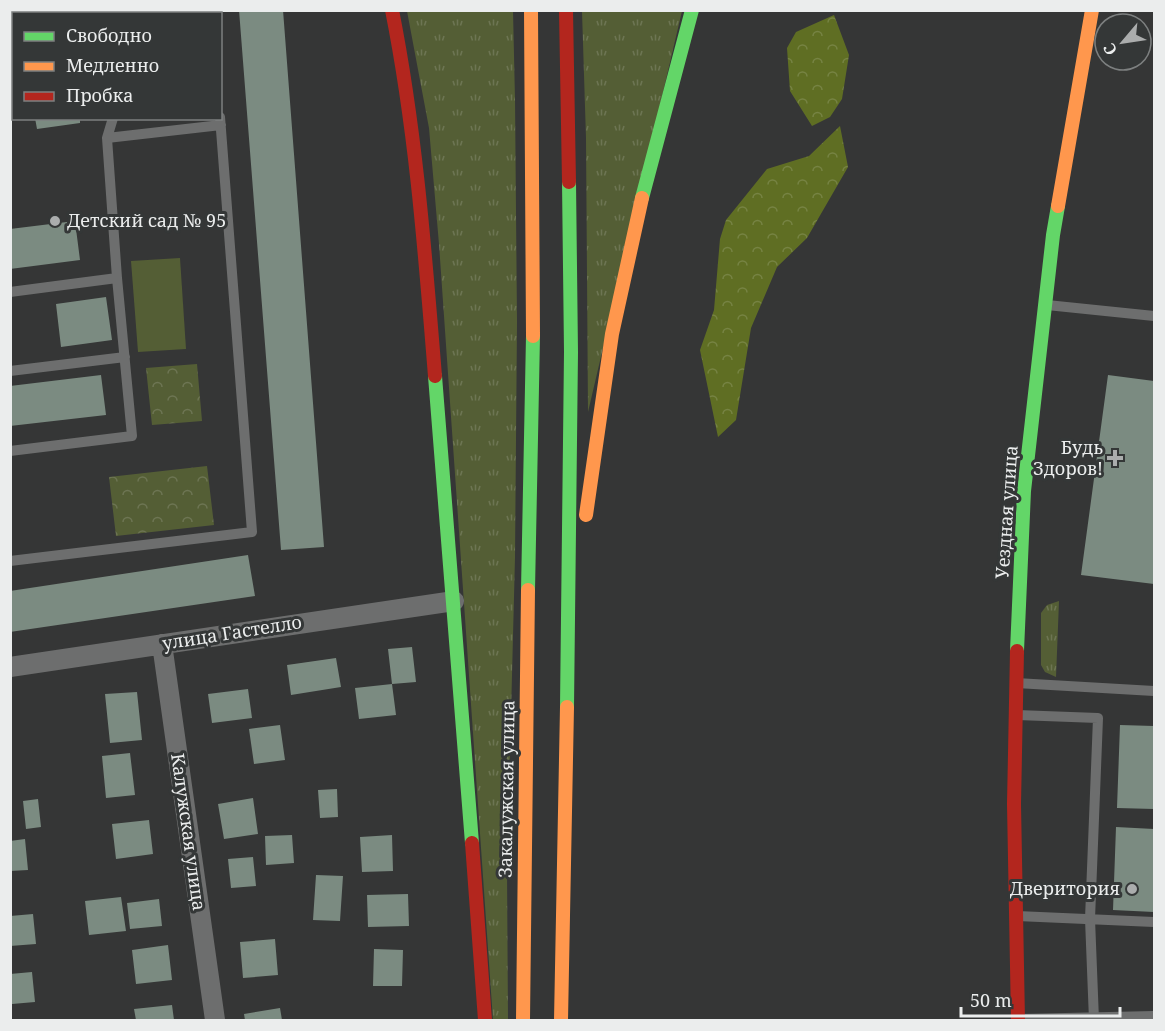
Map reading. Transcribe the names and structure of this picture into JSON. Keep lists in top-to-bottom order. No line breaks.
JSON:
{"streets":{"main road":["Уездная улица","Закалужская улица"],"street":["улица Гастелло","Калужская улица"]},"crossings":[["улица Гастелло","Калужская улица"]],"places":{"other":["Детский сад № 95","Дверитория"],"health":["Будь Здоров!"]},"legend":["Свободно","Медленно","Пробка"],"scale_bar":"50 m","north":"bottom left"}
